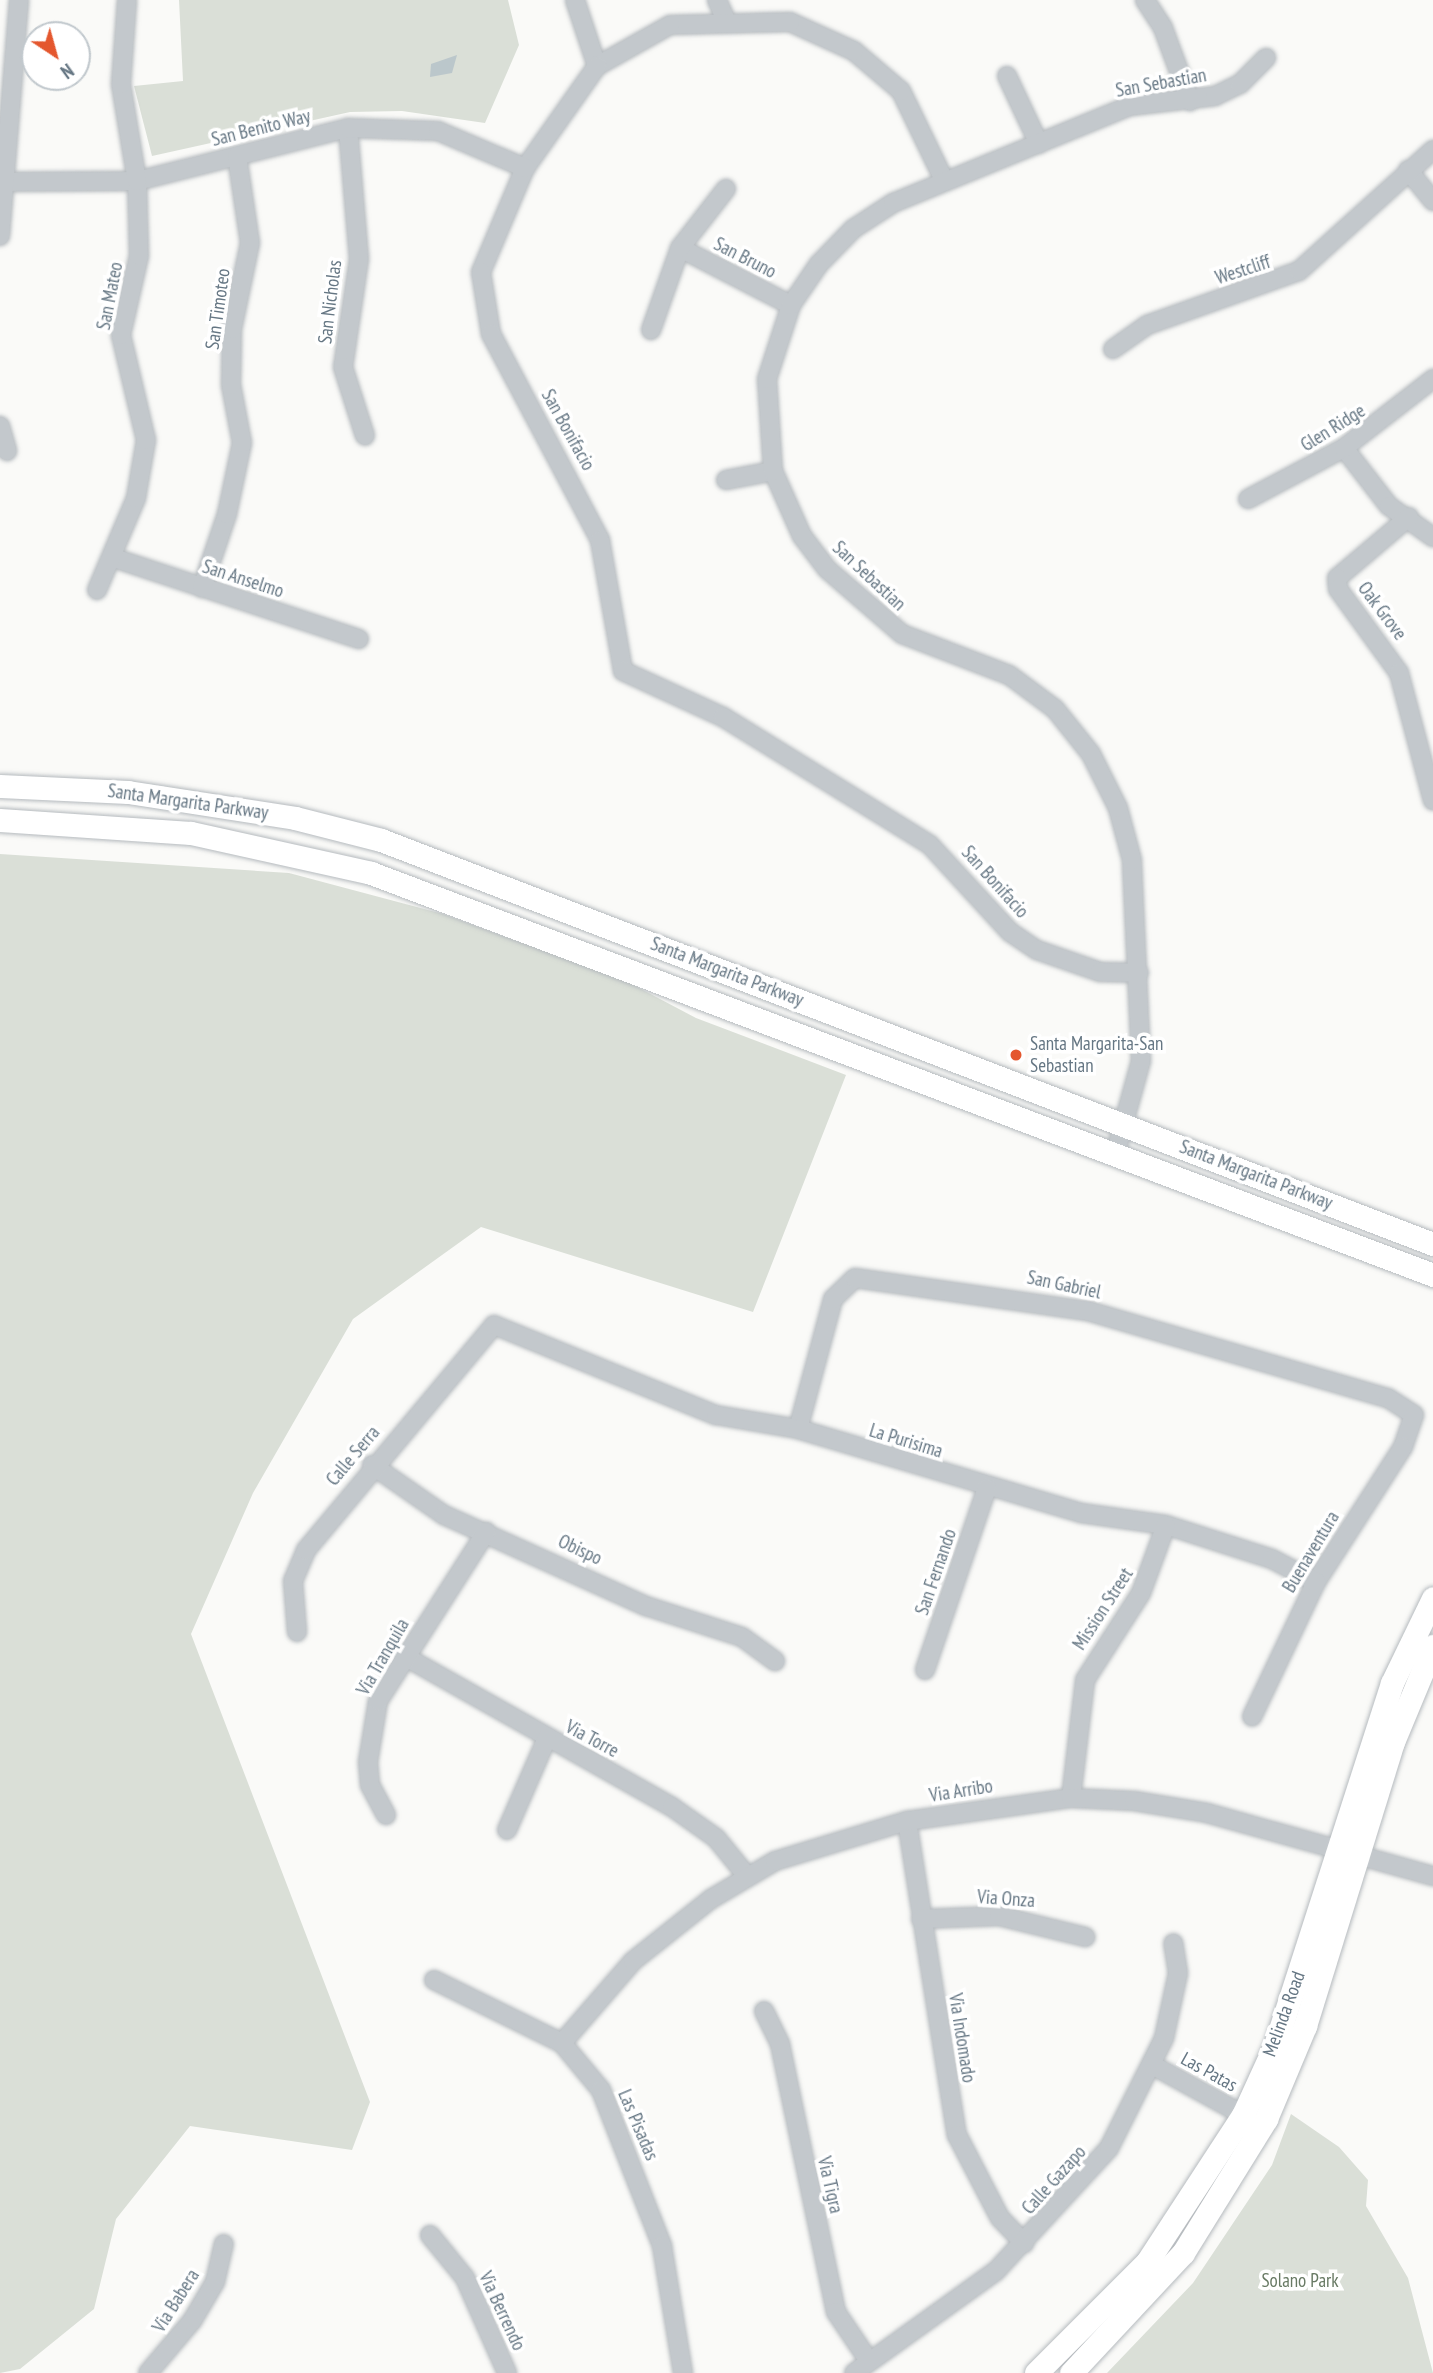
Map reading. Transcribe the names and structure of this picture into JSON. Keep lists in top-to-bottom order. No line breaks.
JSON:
{"streets":{"main road":["Santa Margarita Parkway","Melinda Road"],"street":["San Sebastian","San Benito Way","San Bruno","Westcliff","San Mateo","San Nicholas","San Timoteo","Glen Ridge","San Bonifacio","San Anselmo","Oak Grove","San Gabriel","La Purisima","Calle Serra","Obispo","Buenaventura","San Fernando","Mission Street","Via Tranquila","Via Torre","Via Arribo","Via Onza","Via Indomado","Las Patas","Las Pisadas","Calle Gazapo","Via Tigra","Via Babera","Via Berrendo"]},"crossings":[["San Sebastian","San Bruno"],["San Sebastian","San Bonifacio"],["San Sebastian","Santa Margarita Parkway"],["San Benito Way","San Mateo"],["San Benito Way","San Nicholas"],["San Benito Way","San Timoteo"],["San Benito Way","San Bonifacio"],["San Mateo","San Anselmo"],["San Timoteo","San Anselmo"],["San Gabriel","La Purisima"],["San Gabriel","Buenaventura"],["La Purisima","Calle Serra"],["La Purisima","Buenaventura"],["La Purisima","San Fernando"],["La Purisima","Mission Street"],["Calle Serra","Obispo"],["Obispo","Via Tranquila"],["Mission Street","Via Arribo"],["Via Tranquila","Via Torre"],["Via Torre","Via Arribo"],["Via Arribo","Melinda Road"],["Via Arribo","Via Indomado"],["Via Arribo","Las Pisadas"],["Via Onza","Via Indomado"],["Melinda Road","Las Patas"],["Via Indomado","Calle Gazapo"],["Las Patas","Calle Gazapo"],["Calle Gazapo","Via Tigra"]],"parks":["Solano Park"],"places":["Santa Margarita-San Sebastian"],"north":"bottom right"}
